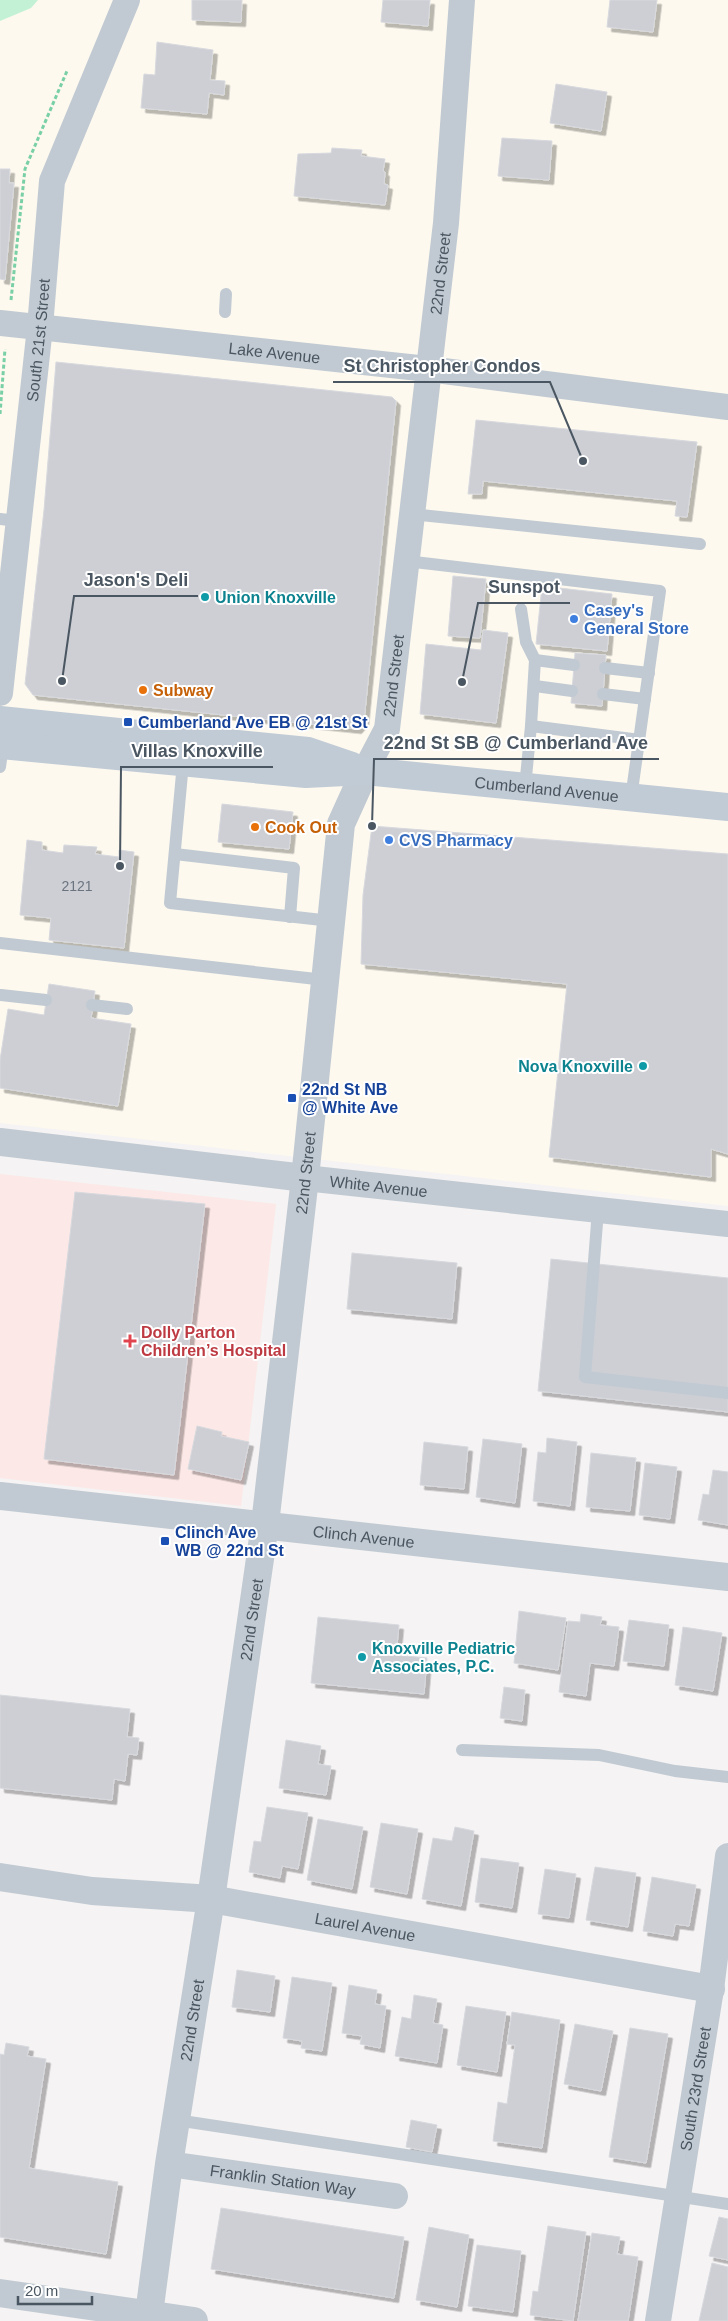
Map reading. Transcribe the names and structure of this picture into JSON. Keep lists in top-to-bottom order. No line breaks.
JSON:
{"streets":{"main road":["Cumberland Avenue"],"street":["22nd Street","South 21st Street","Lake Avenue","White Avenue","Clinch Avenue","Laurel Avenue","South 23rd Street","Franklin Station Way"]},"crossings":[["22nd Street","Lake Avenue"],["22nd Street","Cumberland Avenue"],["22nd Street","White Avenue"],["22nd Street","Clinch Avenue"],["22nd Street","Laurel Avenue"],["22nd Street","Franklin Station Way"],["South 21st Street","Lake Avenue"],["Laurel Avenue","South 23rd Street"]],"places":{"other":["St Christopher Condos","Union Knoxville","Casey's General Store","Jason's Deli","Sunspot","Subway","22nd St SB @ Cumberland Ave","Cook Out","CVS Pharmacy","Villas Knoxville","Nova Knoxville","Knoxville Pediatric Associates, P.C."],"transit":["Cumberland Ave EB @ 21st St","22nd St NB @ White Ave","Clinch Ave WB @ 22nd St"],"health":["Dolly Parton Children’s Hospital"]},"house_numbers":["2121"],"scale_bar":"20 m"}
